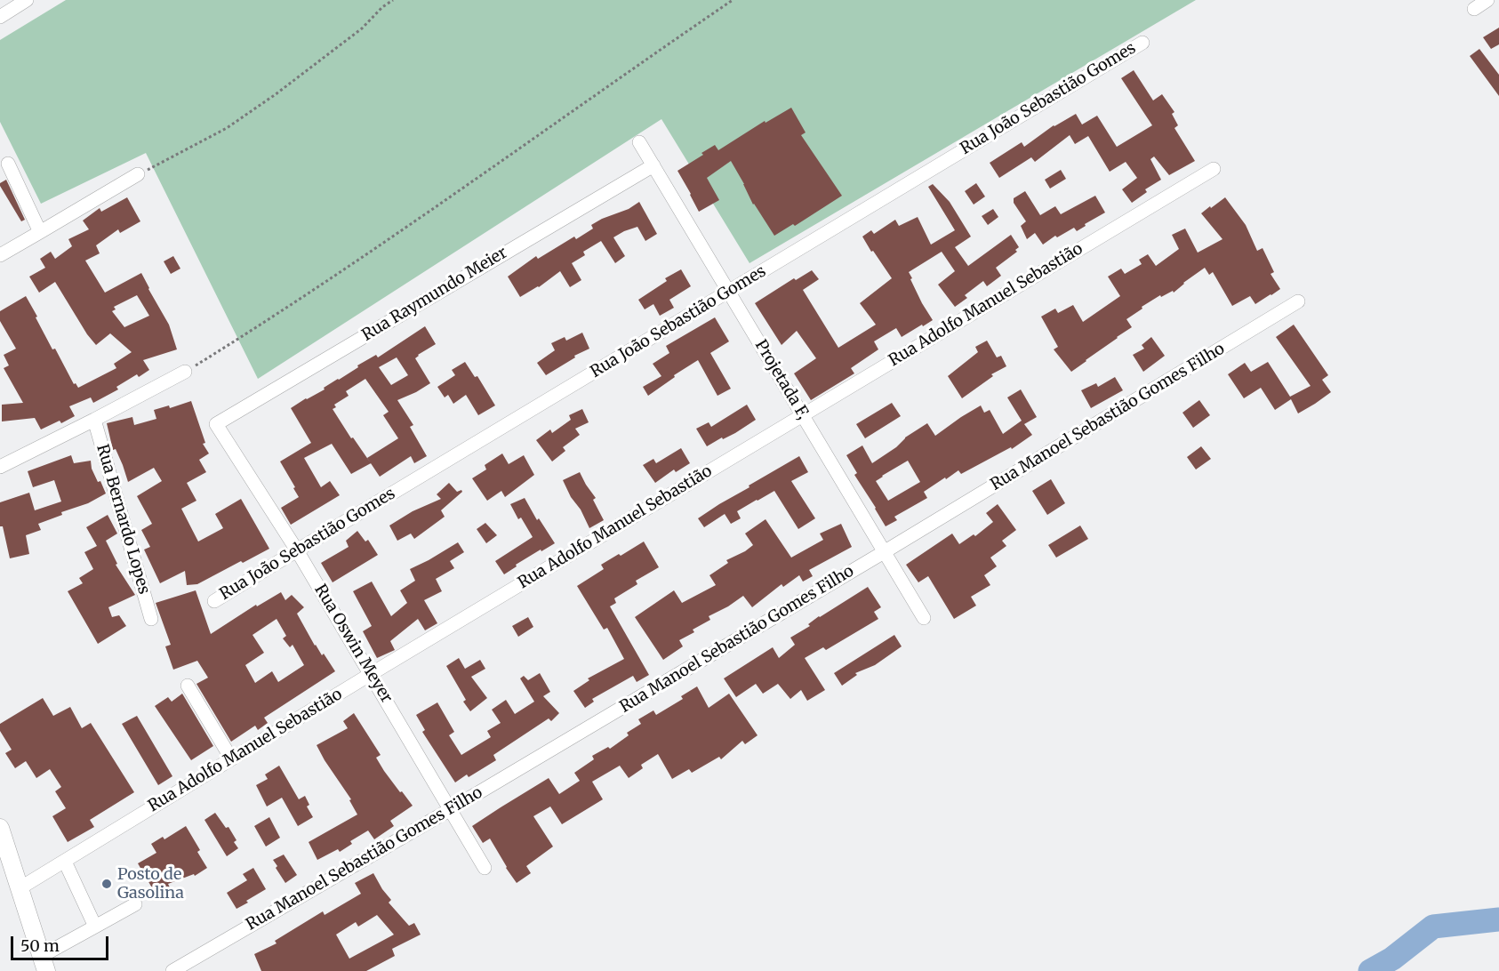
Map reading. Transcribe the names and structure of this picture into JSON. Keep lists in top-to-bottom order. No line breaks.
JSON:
{"streets":{"street":["Rua João Sebastião Gomes","Rua Raymundo Meier","Rua Adolfo Manuel Sebastião","Projetada F,","Rua Manoel Sebastião Gomes Filho","Rua Bernardo Lopes","Rua Oswin Meyer"]},"crossings":[["Rua João Sebastião Gomes","Projetada F,"],["Rua João Sebastião Gomes","Rua Oswin Meyer"],["Rua Raymundo Meier","Projetada F,"],["Rua Raymundo Meier","Rua Oswin Meyer"],["Rua Adolfo Manuel Sebastião","Projetada F,"],["Rua Adolfo Manuel Sebastião","Rua Oswin Meyer"],["Projetada F,","Rua Manoel Sebastião Gomes Filho"],["Rua Manoel Sebastião Gomes Filho","Rua Oswin Meyer"]],"places":["Posto de Gasolina"],"scale_bar":"50 m"}
